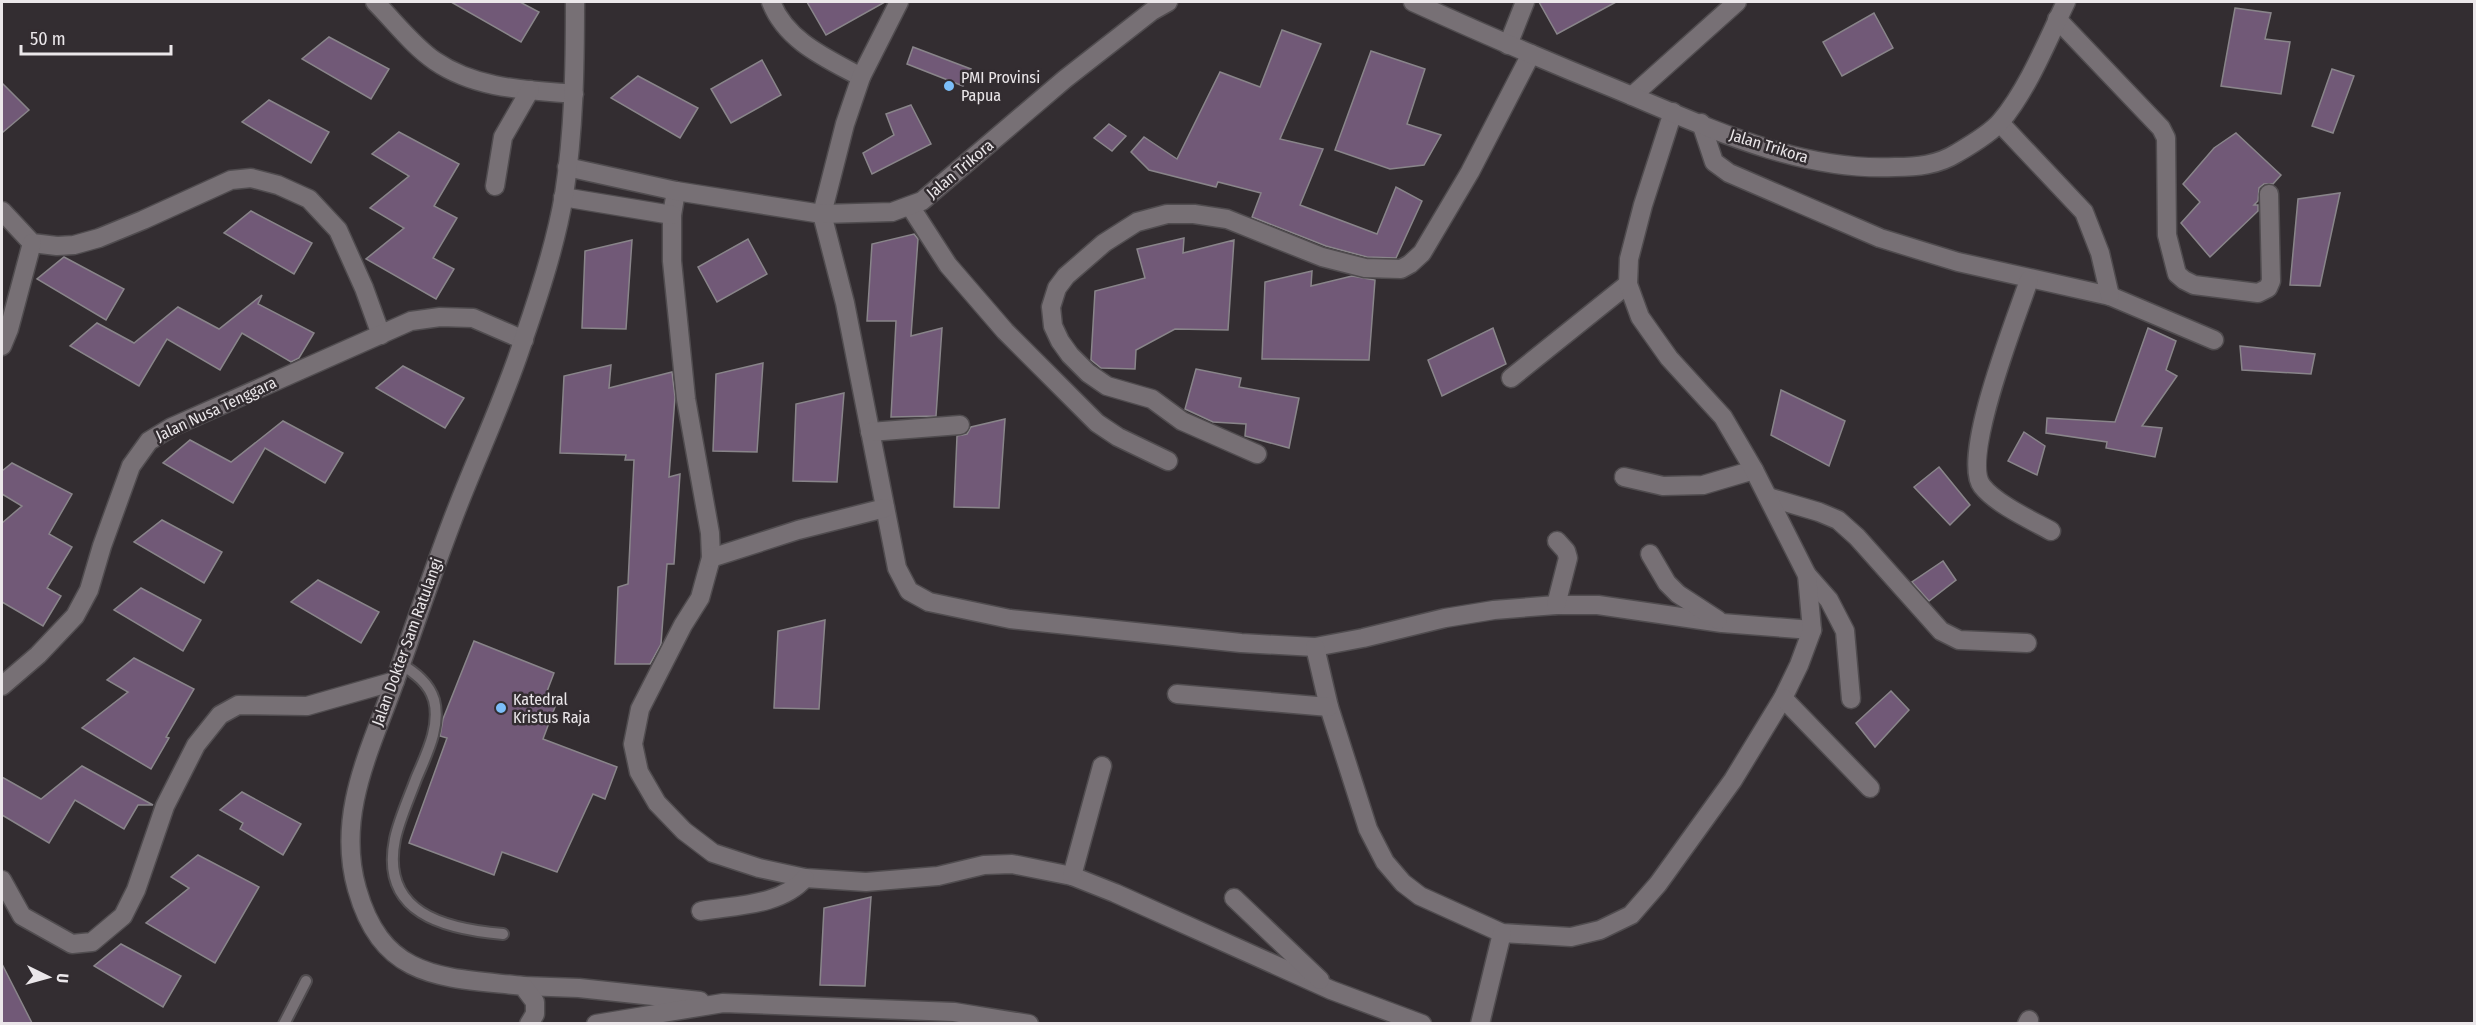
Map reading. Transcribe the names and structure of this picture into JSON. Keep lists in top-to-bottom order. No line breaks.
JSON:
{"streets":{"street":["Jalan Trikora","Jalan Nusa Tenggara","Jalan Dokter Sam Ratulangi"]},"crossings":[["Jalan Trikora","Jalan Dokter Sam Ratulangi"],["Jalan Nusa Tenggara","Jalan Dokter Sam Ratulangi"]],"places":["PMI Provinsi Papua","Katedral Kristus Raja"],"scale_bar":"50 m","north":"right"}
